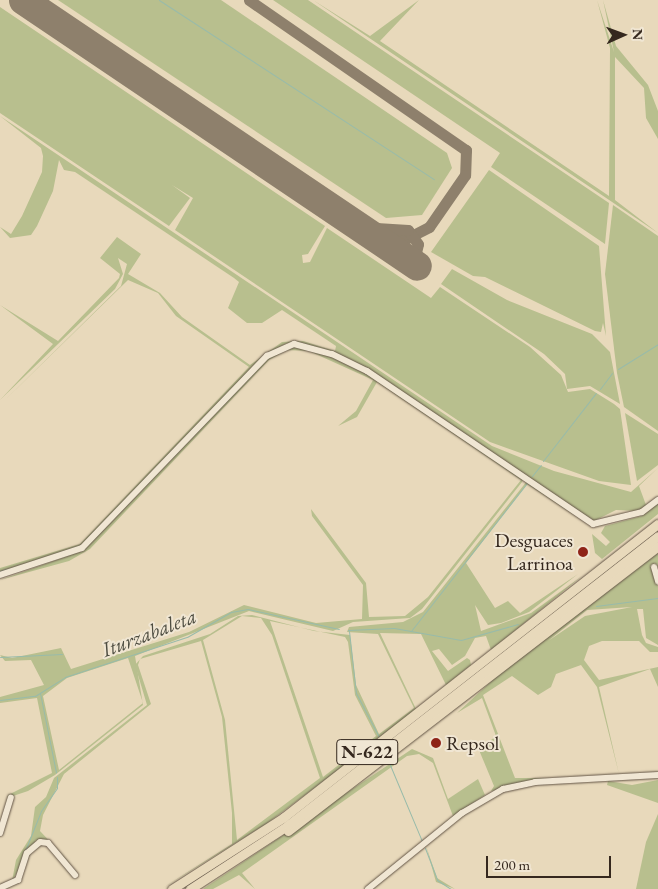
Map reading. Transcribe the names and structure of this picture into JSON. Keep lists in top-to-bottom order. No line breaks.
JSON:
{"streets":{"highway":["N-622"]},"water":["Iturzabaleta"],"places":["Desguaces Larrinoa","Repsol"],"scale_bar":"200 m","north":"right"}
